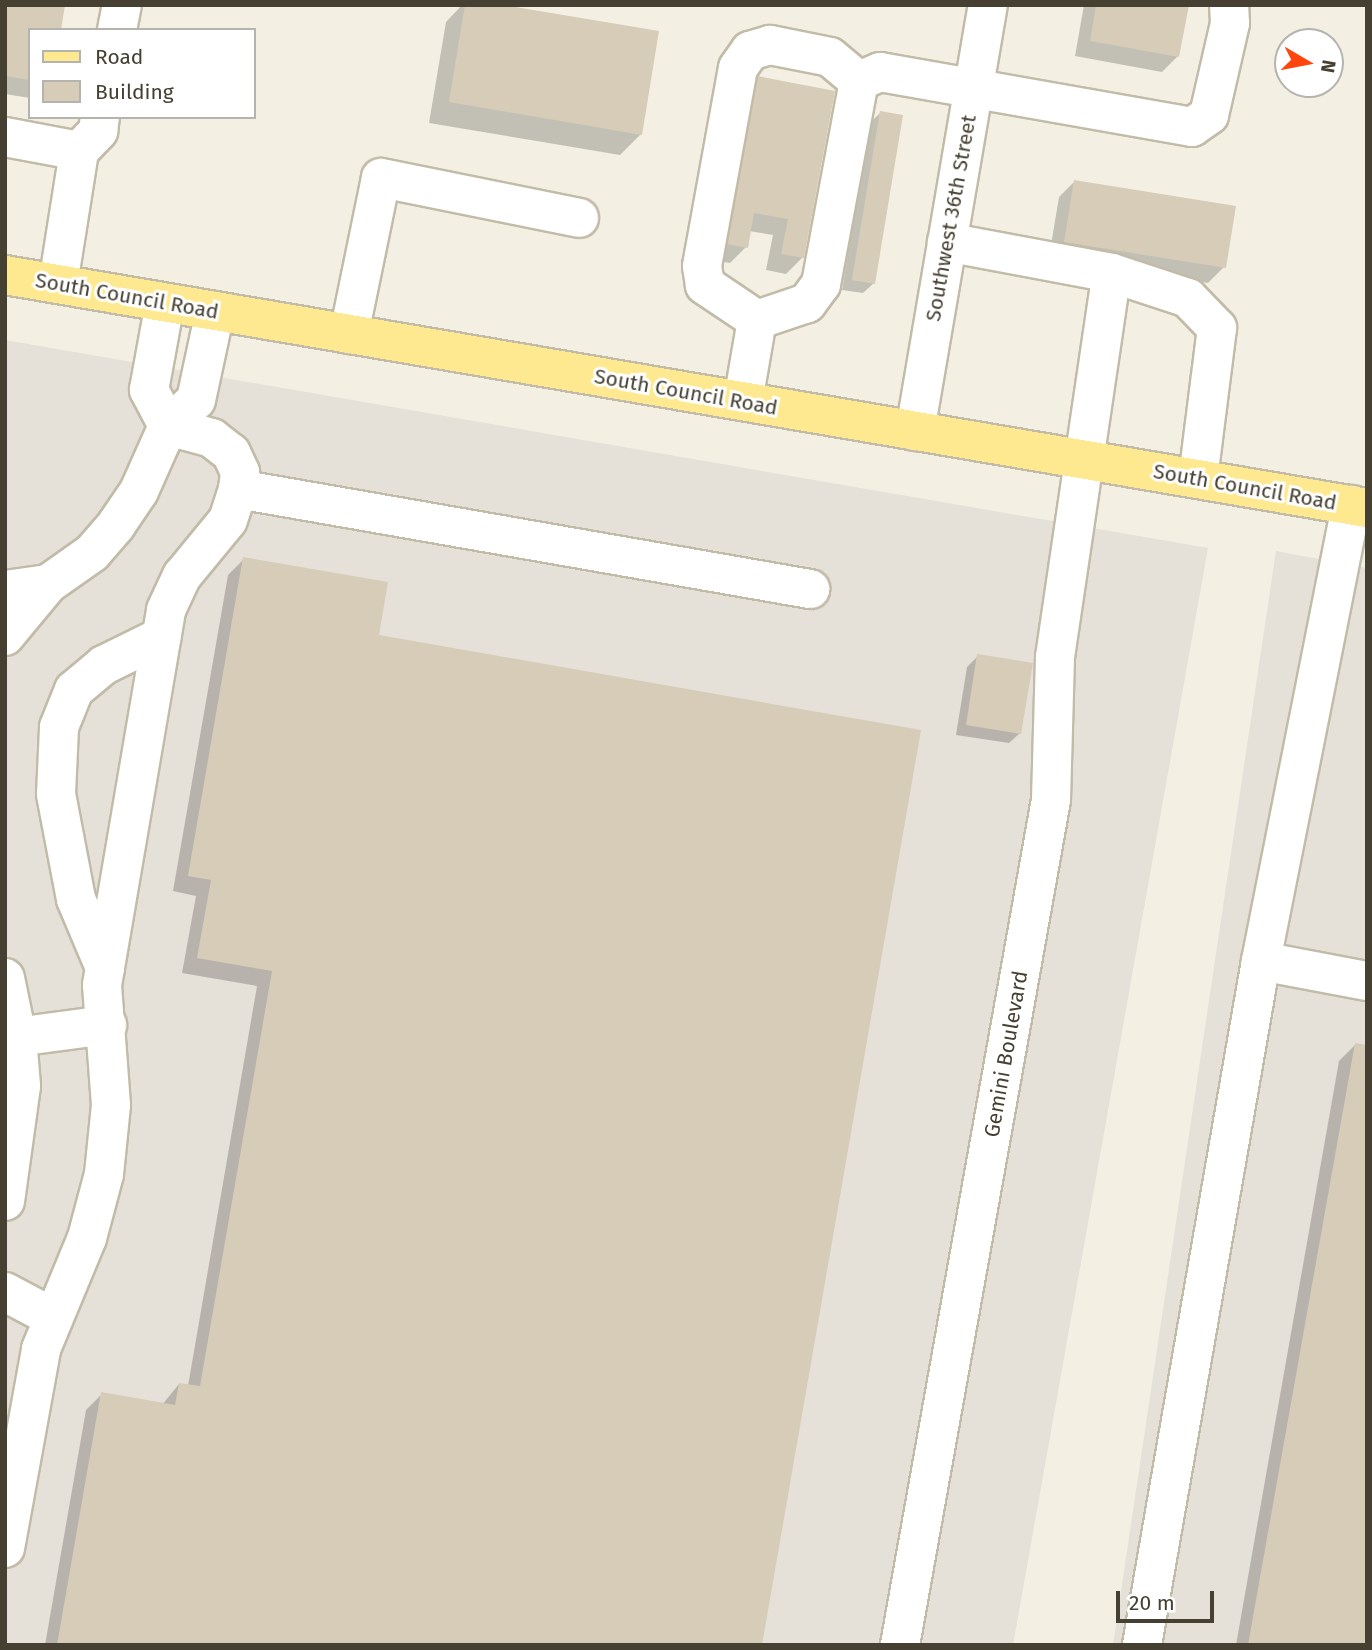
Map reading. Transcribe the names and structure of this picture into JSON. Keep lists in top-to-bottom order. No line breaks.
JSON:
{"streets":{"main road":["South Council Road"],"street":["Southwest 36th Street","Gemini Boulevard"]},"crossings":[["Southwest 36th Street","South Council Road"],["South Council Road","Gemini Boulevard"]],"legend":["Road","Building"],"scale_bar":"20 m","north":"right"}
